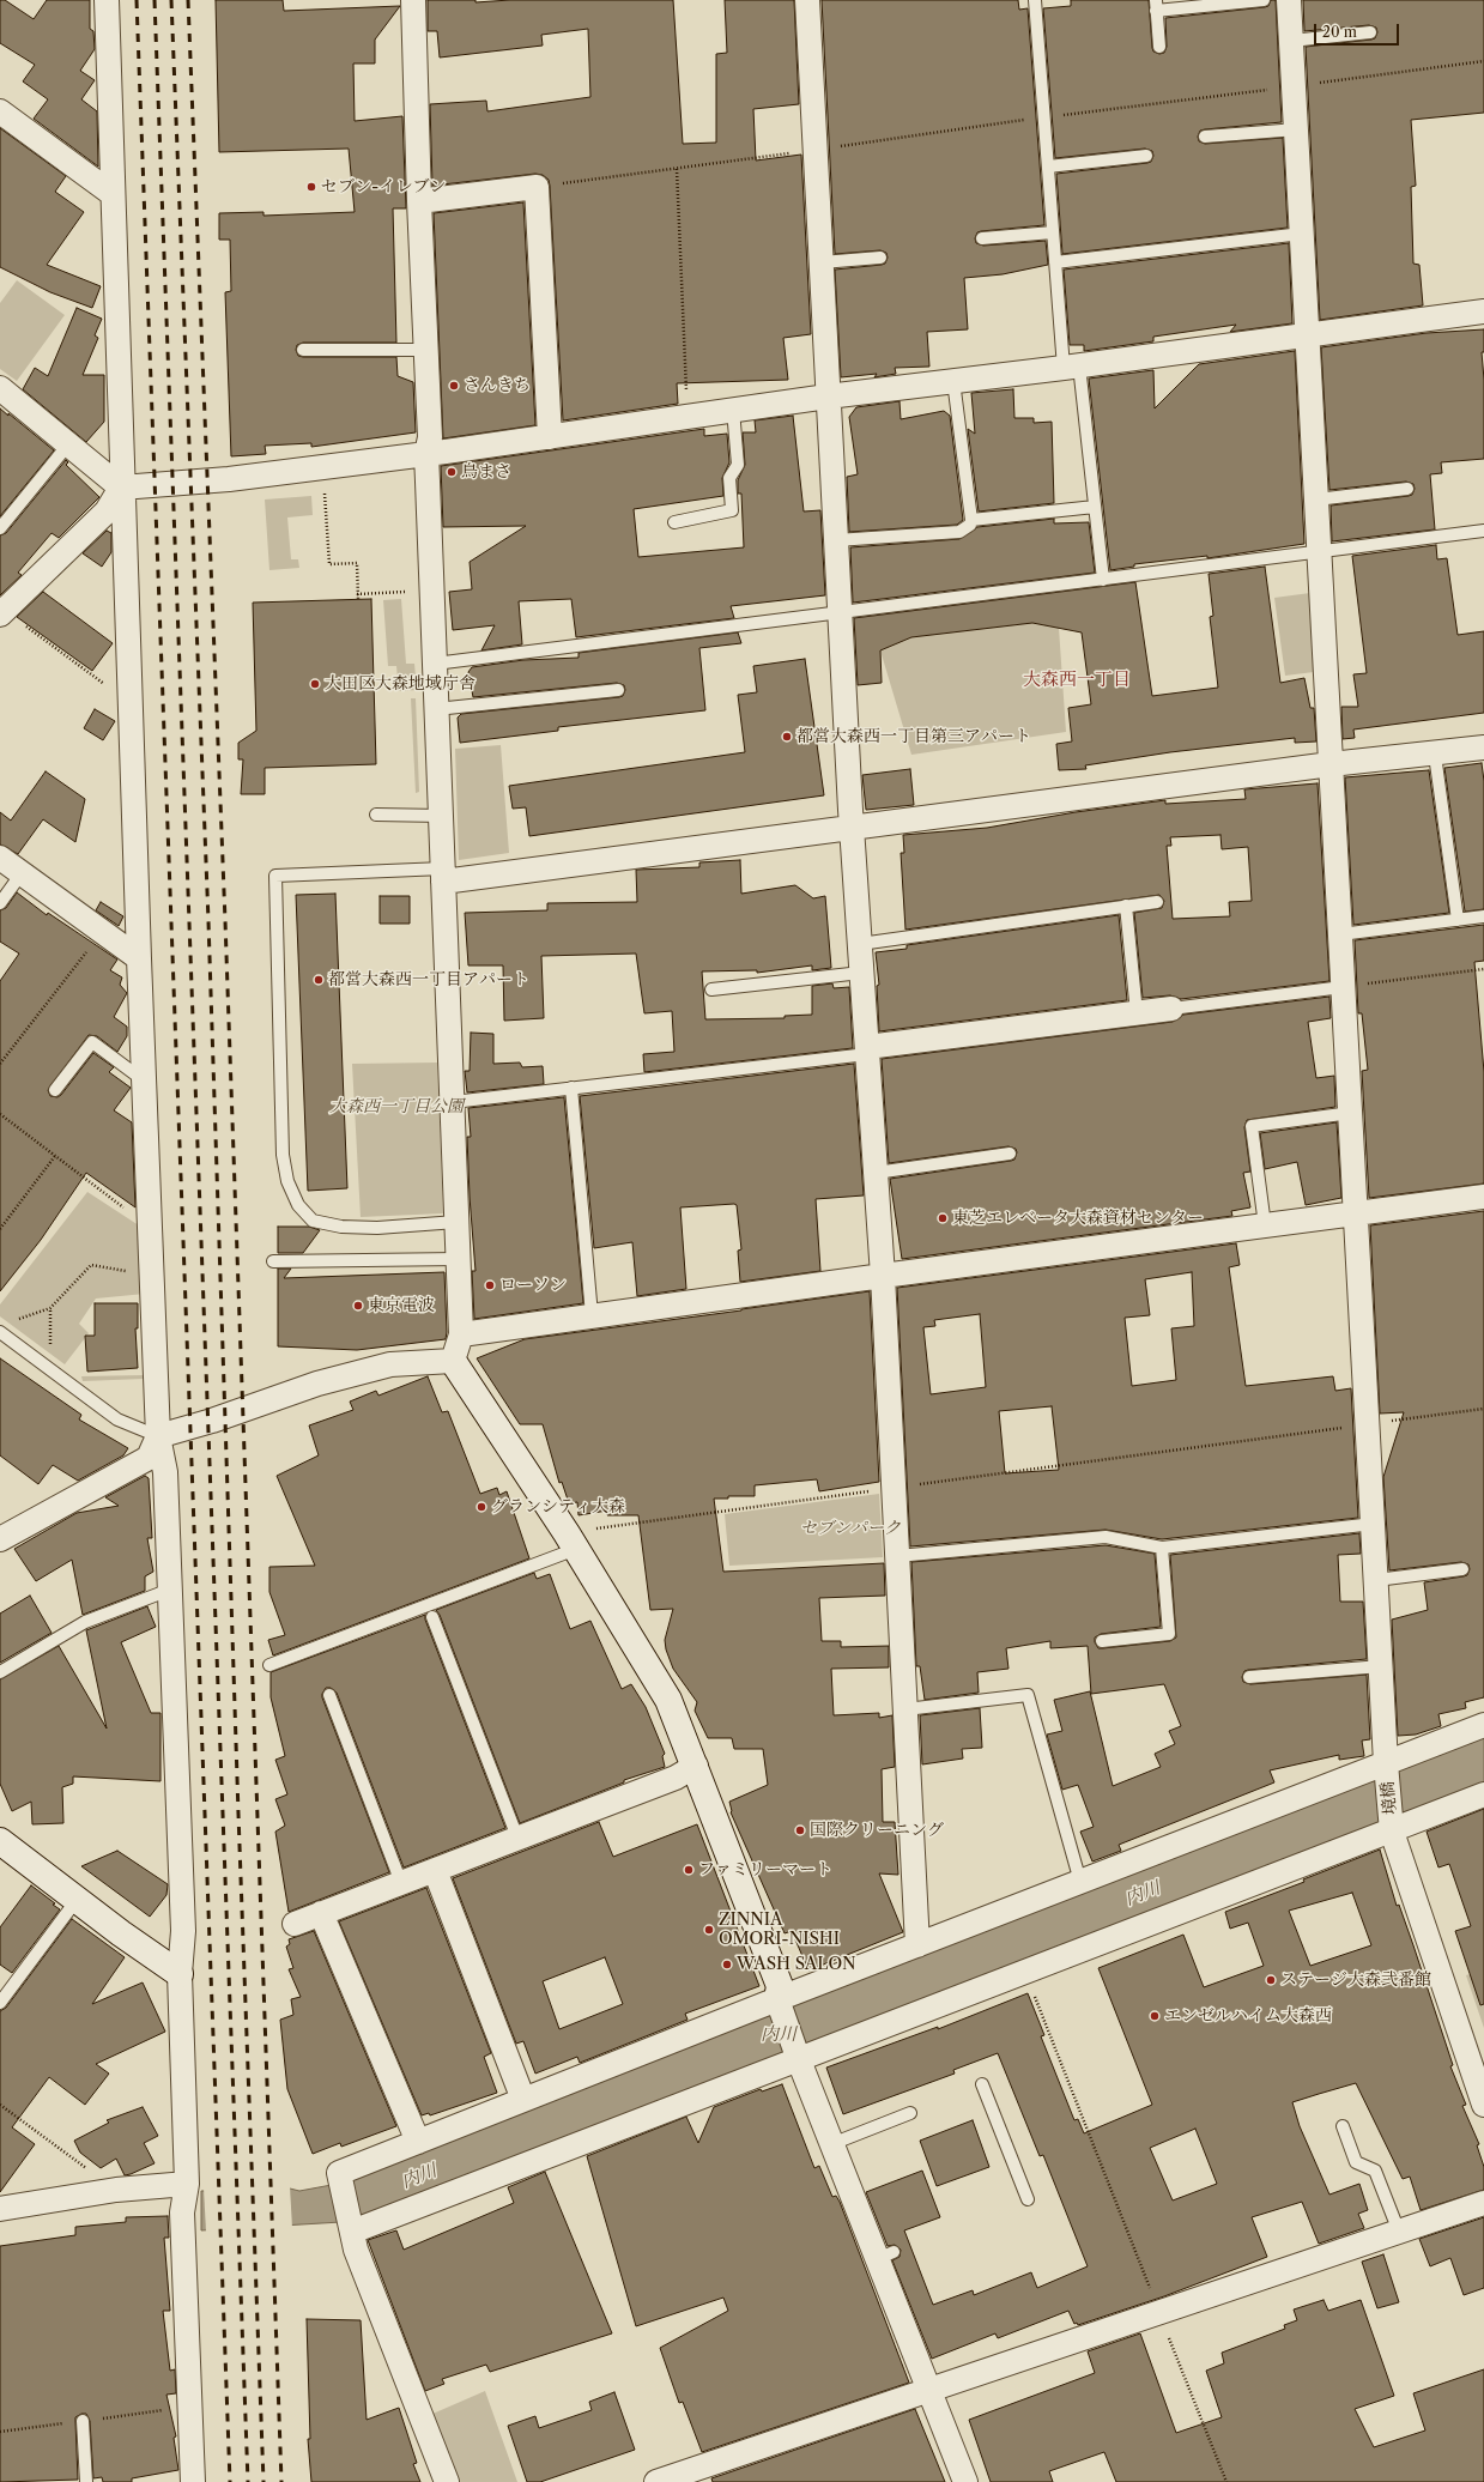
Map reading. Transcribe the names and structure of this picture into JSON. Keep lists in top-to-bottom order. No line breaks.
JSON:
{"streets":{"street":["境橋"]},"districts":["大森西一丁目"],"water":["内川"],"parks":["大森西一丁目公園","セブンパーク"],"places":["セブン-イレブン","さんきち","鳥まさ","大田区大森地域庁舎","都営大森西一丁目第三アパート","都営大森西一丁目アパート","東芝エレベータ大森資材センター","ローソン","東京電波","グランシティ大森","国際クリーニング","ファミリーマート","ZINNIA OMORI-NISHI","WASH SALON","ステージ大森弐番館","エンゼルハイム大森西"],"scale_bar":"20 m"}
